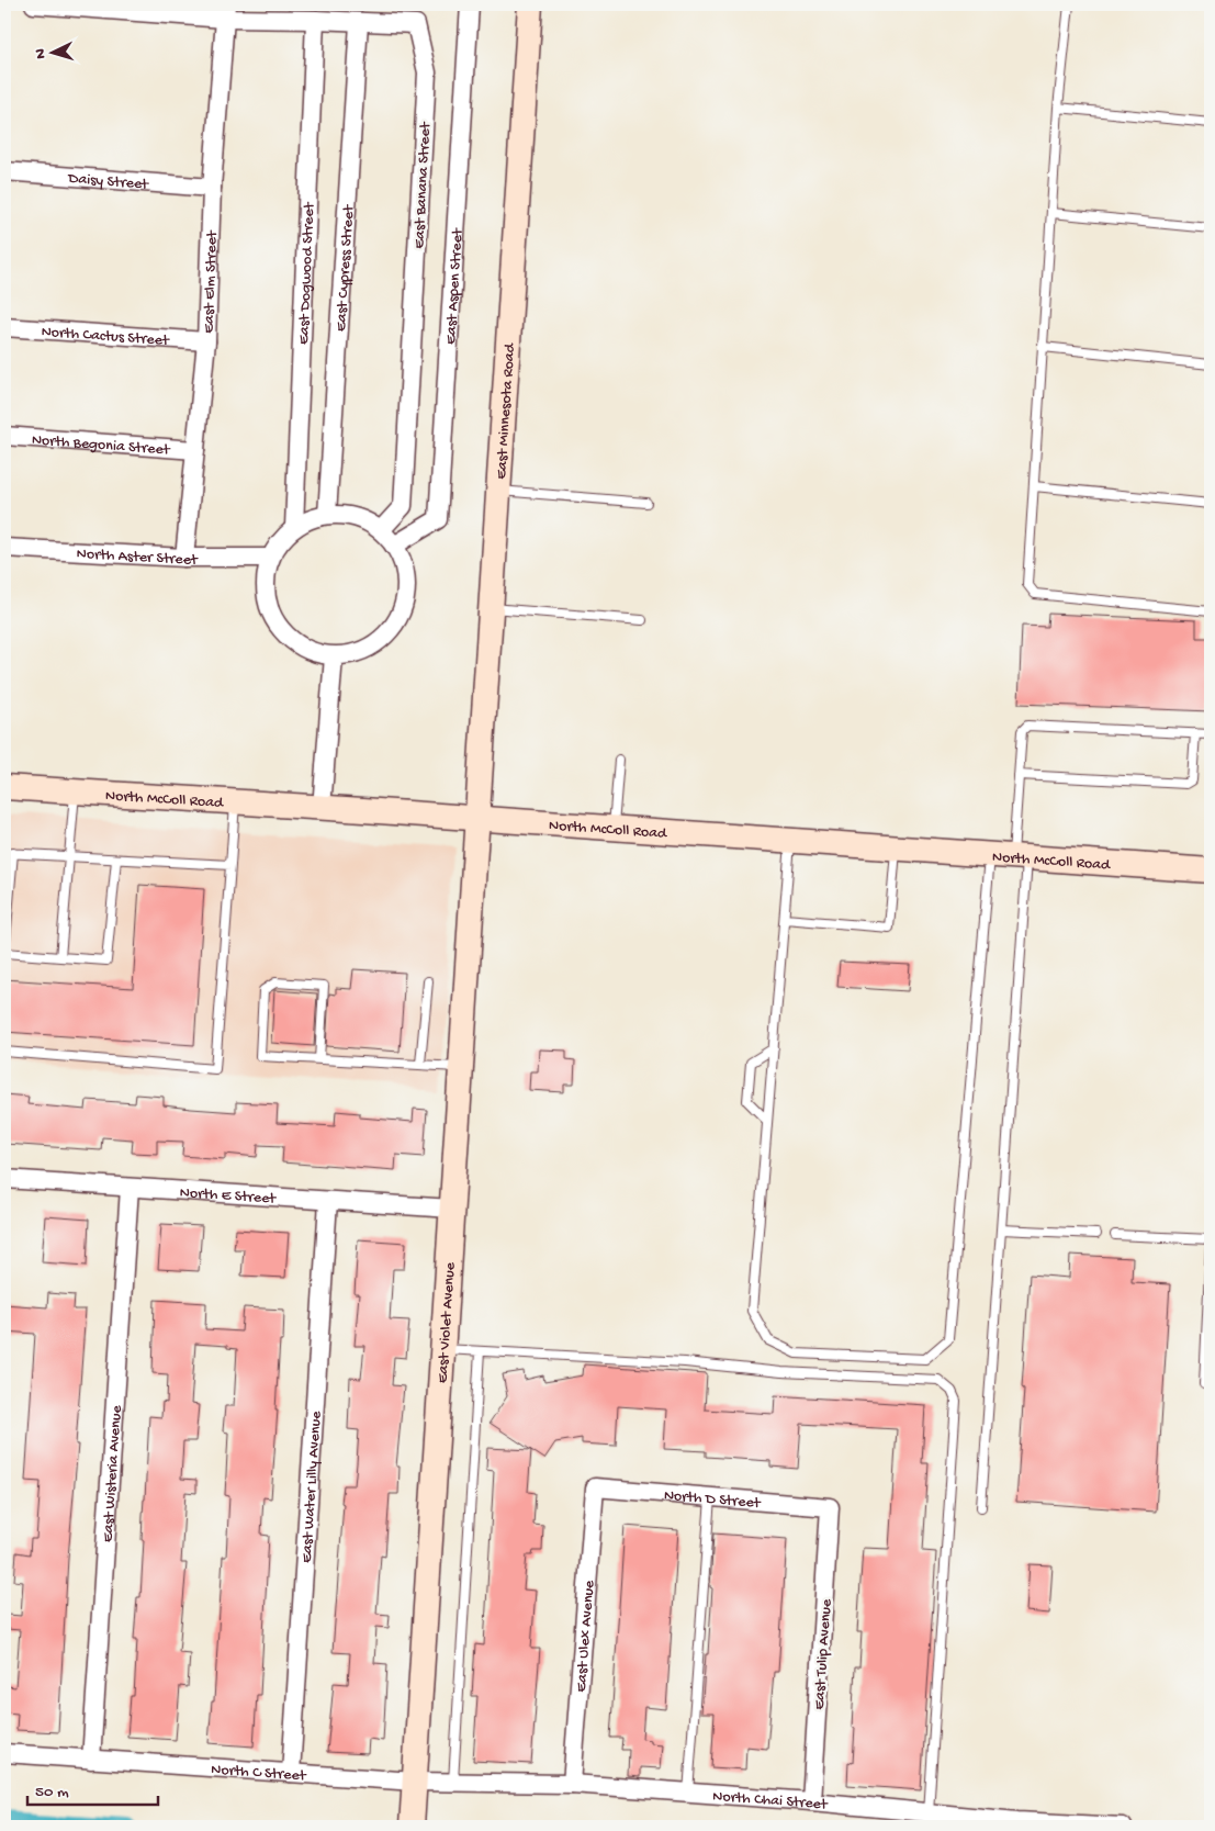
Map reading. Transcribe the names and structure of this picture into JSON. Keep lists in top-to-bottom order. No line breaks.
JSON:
{"streets":{"street":["Daisy Street","East Banana Street","East Cypress Street","East Dogwood Street","East Elm Street","East Aspen Street","North Cactus Street","East Minnesota Road","North Begonia Street","North Aster Street","North McColl Road","North E Street","East Violet Avenue","East Wisteria Avenue","East Water Lilly Avenue","North D Street","East Ulex Avenue","East Tulip Avenue","North C Street","North Chai Street"]},"crossings":[["Daisy Street","East Elm Street"],["East Banana Street","East Cypress Street"],["East Banana Street","East Dogwood Street"],["East Banana Street","East Elm Street"],["East Banana Street","East Aspen Street"],["East Banana Street","North Aster Street"],["East Cypress Street","East Dogwood Street"],["East Cypress Street","East Aspen Street"],["East Cypress Street","North Aster Street"],["East Dogwood Street","East Aspen Street"],["East Dogwood Street","North Aster Street"],["East Elm Street","North Cactus Street"],["East Elm Street","North Begonia Street"],["East Elm Street","North Aster Street"],["East Aspen Street","North Aster Street"],["East Minnesota Road","North McColl Road"],["East Minnesota Road","East Violet Avenue"],["North McColl Road","East Violet Avenue"],["North E Street","East Violet Avenue"],["North E Street","East Wisteria Avenue"],["North E Street","East Water Lilly Avenue"],["East Violet Avenue","North C Street"],["East Violet Avenue","North Chai Street"],["East Wisteria Avenue","North C Street"],["East Water Lilly Avenue","North C Street"],["North D Street","East Ulex Avenue"],["North D Street","East Tulip Avenue"],["East Ulex Avenue","North Chai Street"],["East Tulip Avenue","North Chai Street"],["North C Street","North Chai Street"]],"scale_bar":"50 m","north":"left"}
